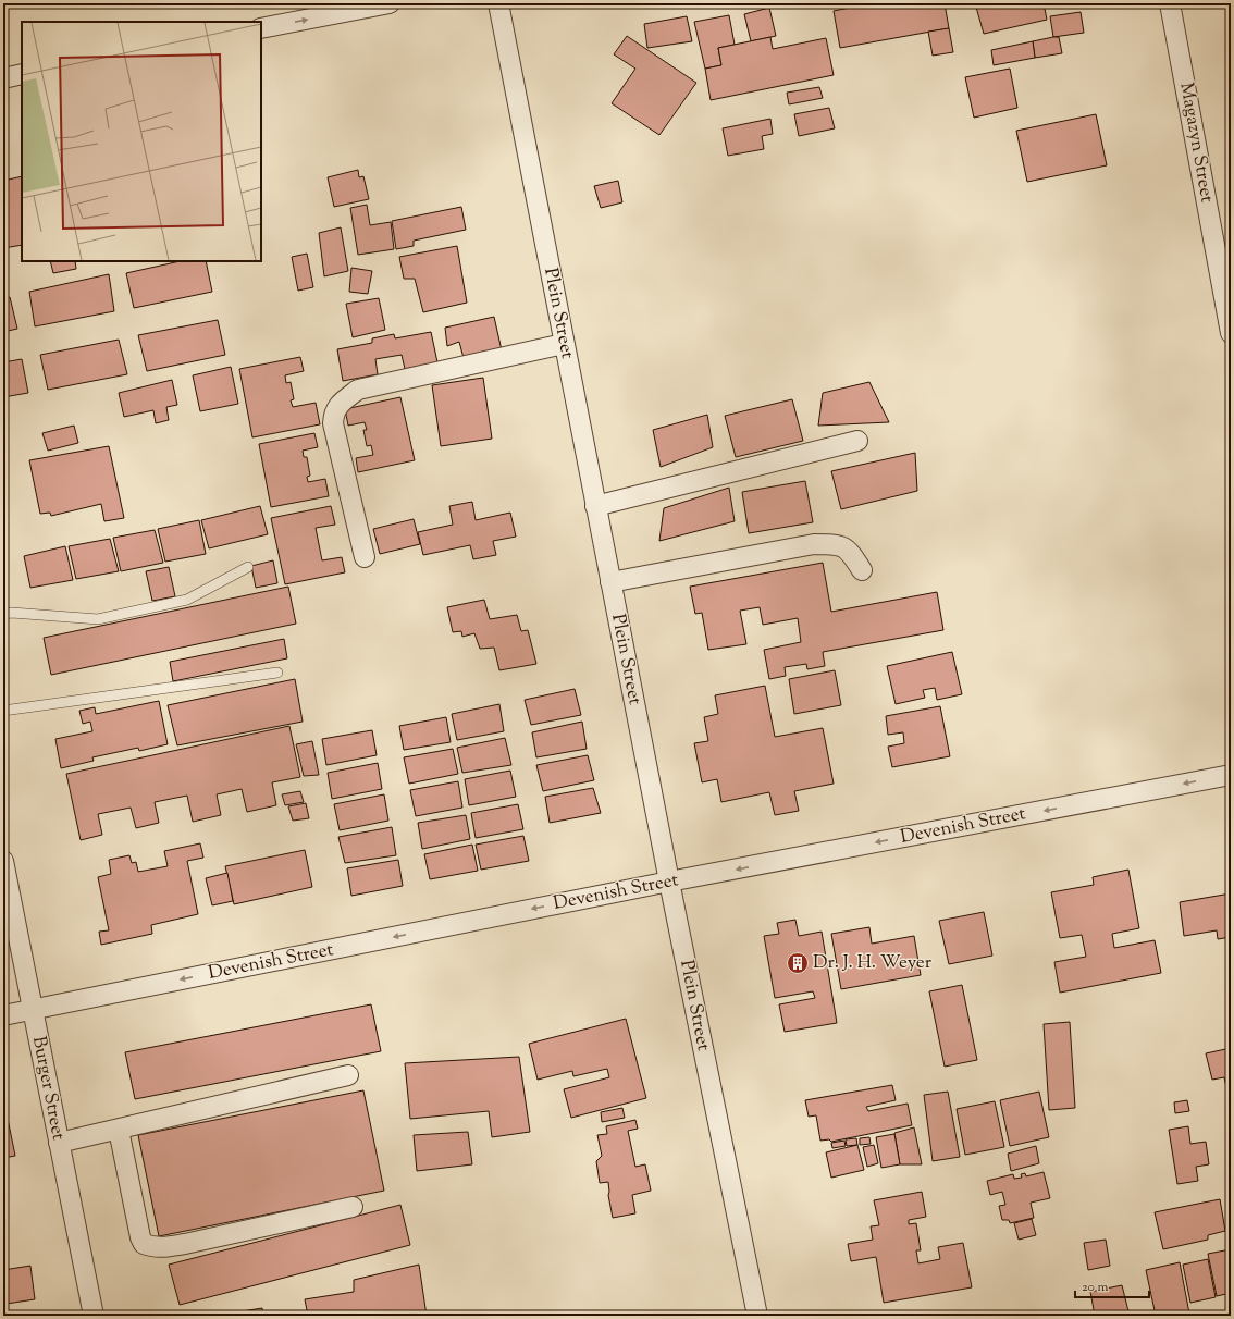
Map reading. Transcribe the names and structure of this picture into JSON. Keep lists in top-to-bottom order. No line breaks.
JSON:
{"streets":{"street":["Magazyn Street","Plein Street","Devenish Street","Burger Street"]},"crossings":[["Plein Street","Devenish Street"],["Devenish Street","Burger Street"]],"one_way":["Devenish Street"],"places":{"building":["Dr. J. H. Weyer"]},"scale_bar":"20 m"}
